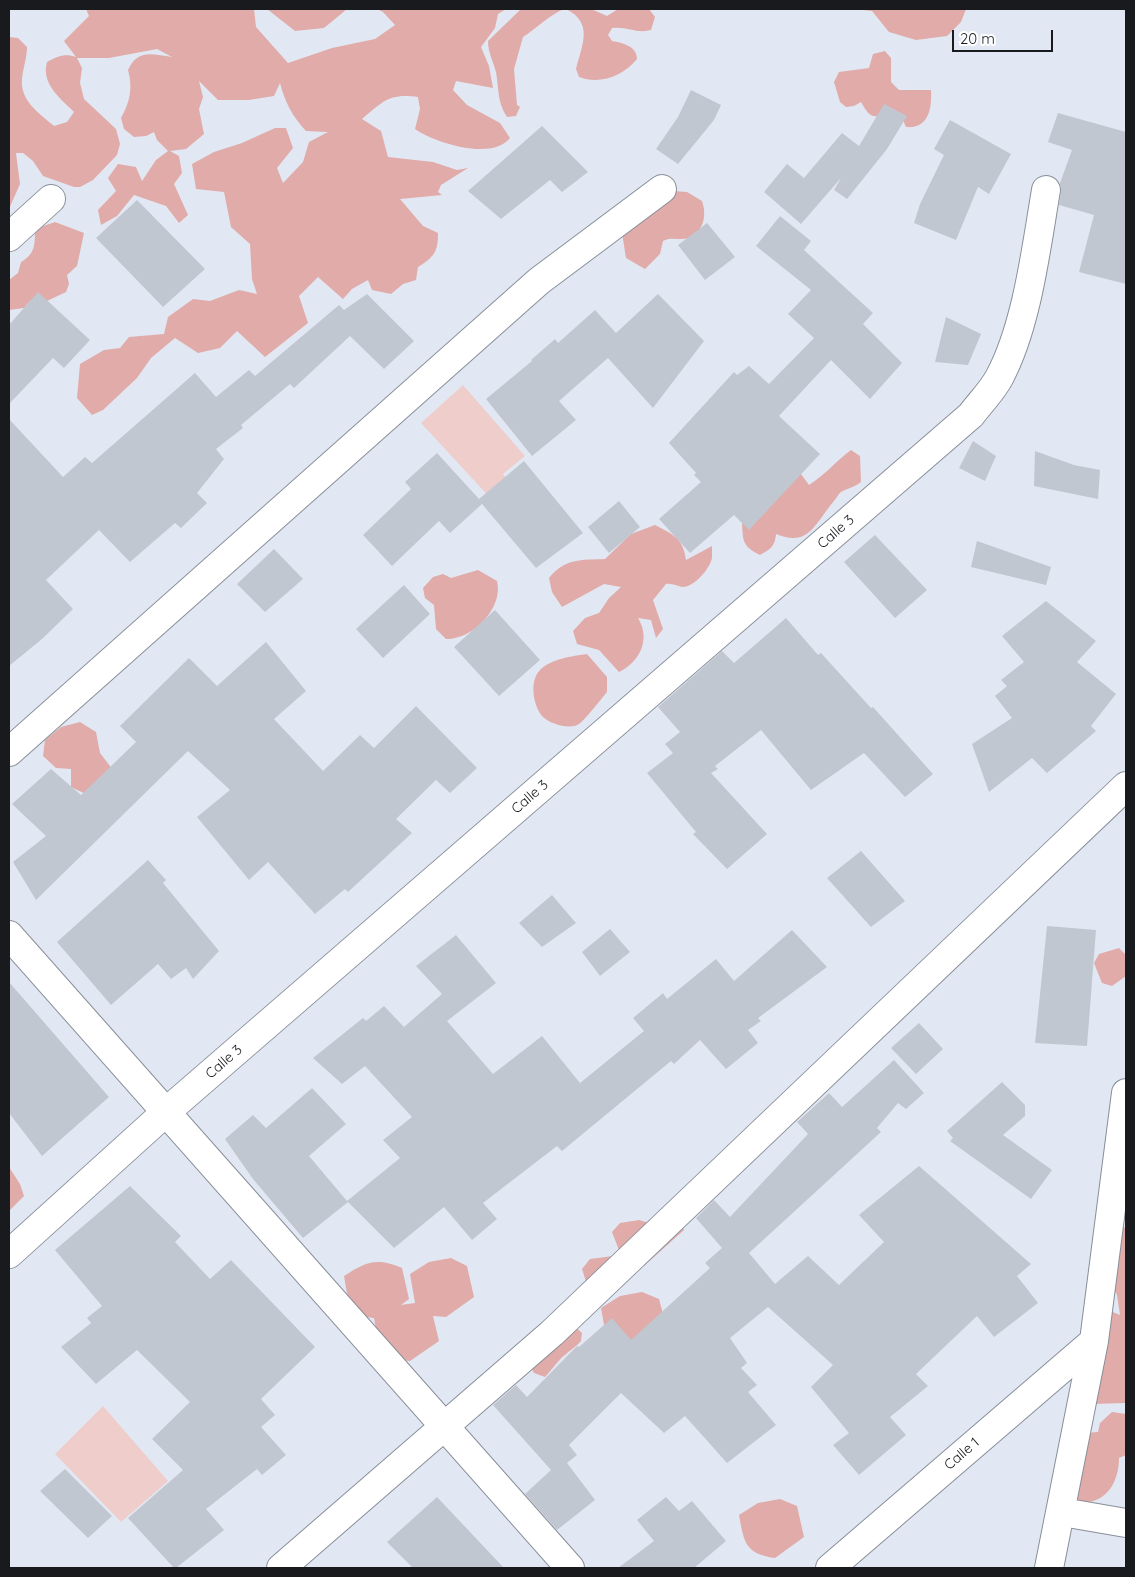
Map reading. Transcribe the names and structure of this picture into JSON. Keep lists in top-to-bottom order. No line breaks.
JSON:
{"streets":{"street":["Calle 3","Calle 1"]},"scale_bar":"20 m"}
